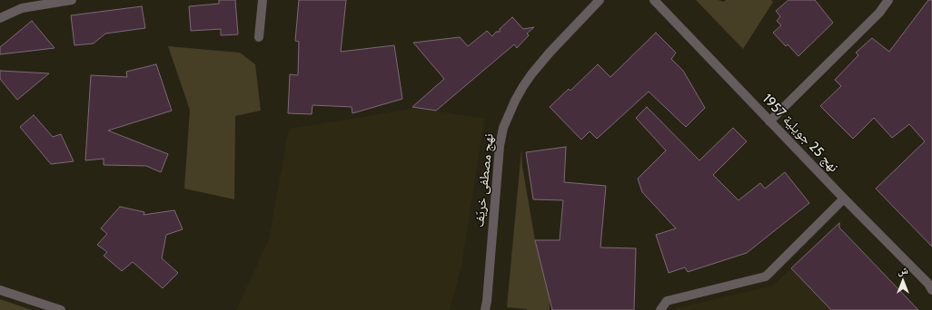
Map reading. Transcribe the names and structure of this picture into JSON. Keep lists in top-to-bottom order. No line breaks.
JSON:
{"streets":{"street":["نهج 25 جويلية 1957","نهج مصطفى خريّف"]},"north":"top"}
